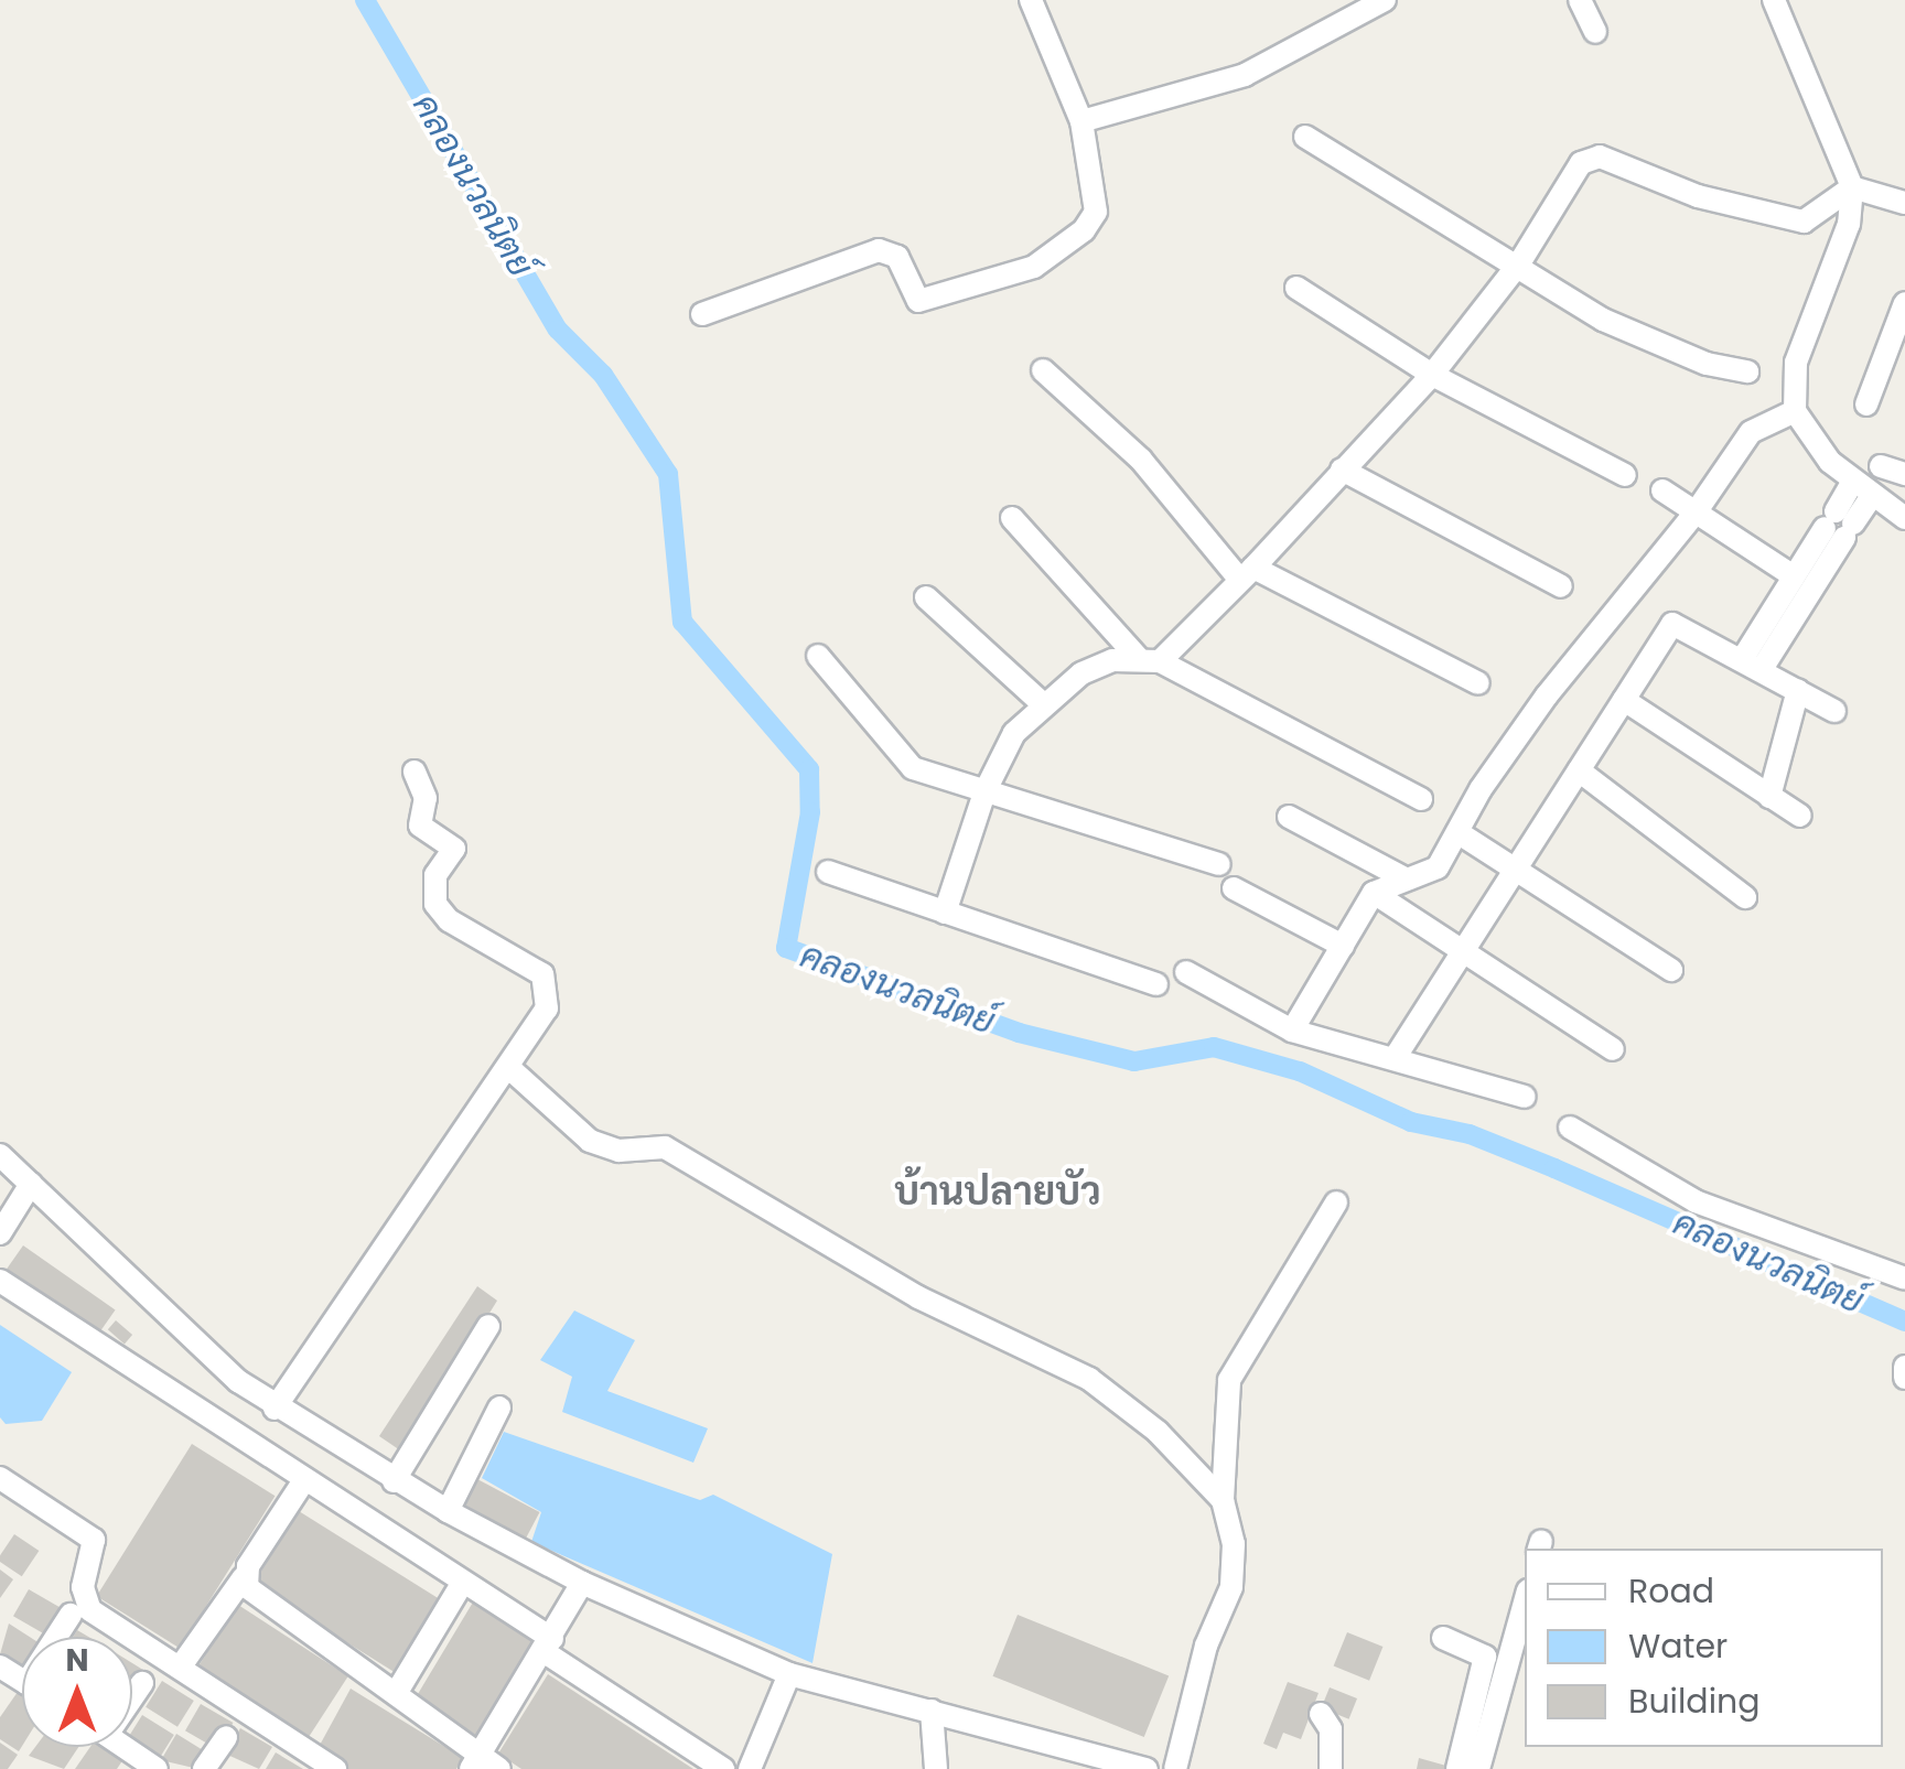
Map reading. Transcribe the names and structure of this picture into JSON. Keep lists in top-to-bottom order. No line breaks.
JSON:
{"districts":["บ้านปลายบัว"],"water":["คลองนวลนิตย์"],"legend":["Road","Water","Building"],"north":"top"}
